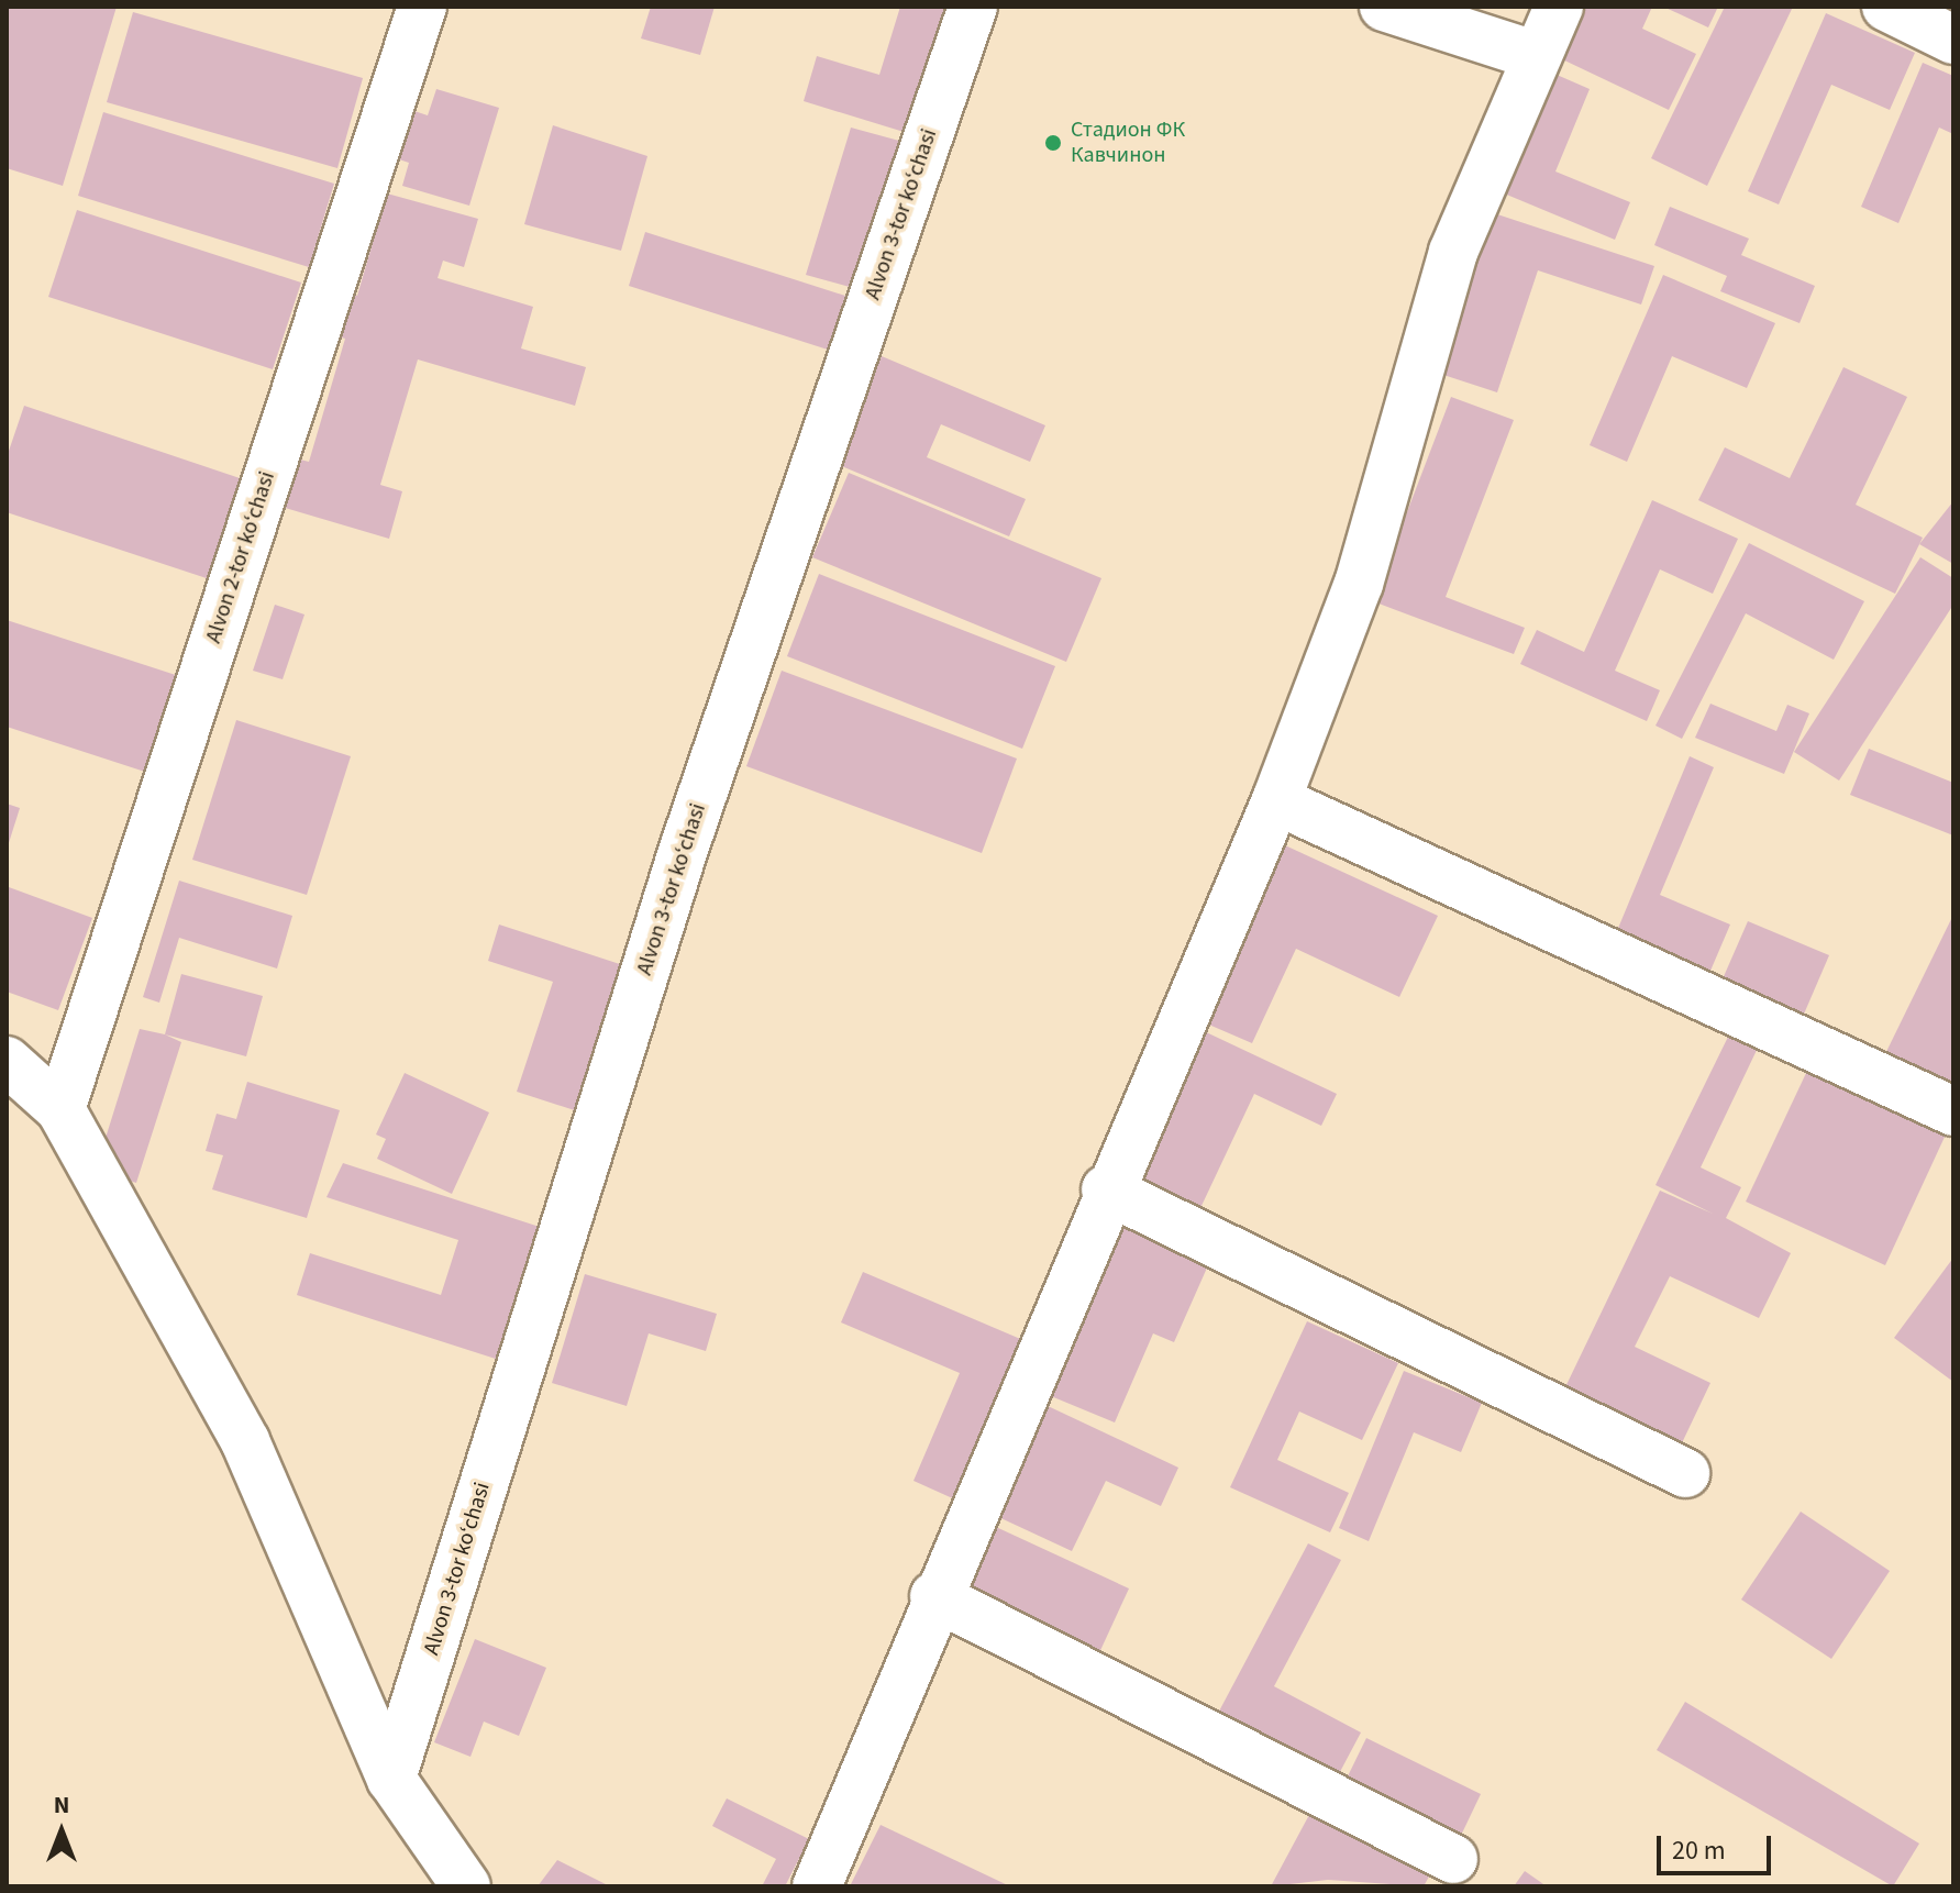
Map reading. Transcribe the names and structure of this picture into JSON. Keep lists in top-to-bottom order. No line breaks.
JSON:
{"streets":{"street":["Alvon 3-tor ko‘chasi","Alvon 2-tor ko‘chasi"]},"places":["Стадион ФК Кавчинон"],"scale_bar":"20 m","north":"top"}
